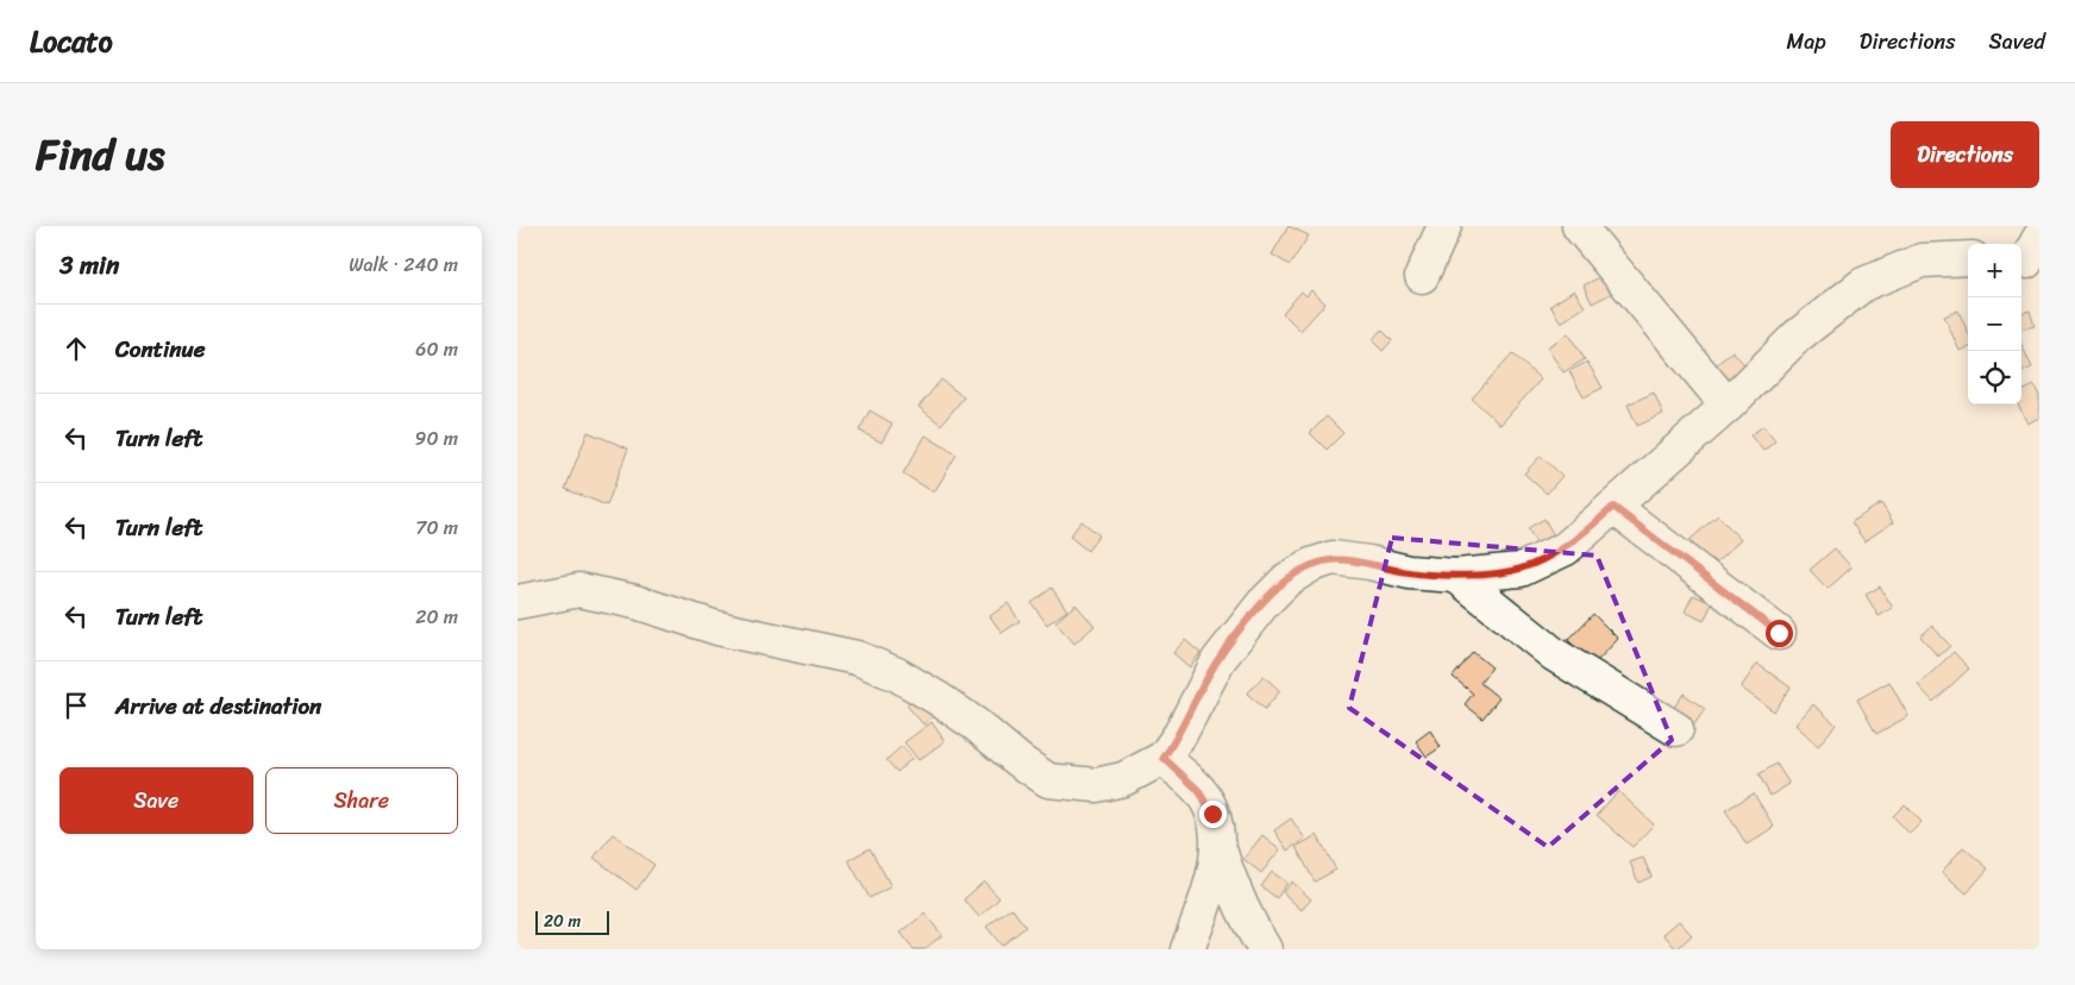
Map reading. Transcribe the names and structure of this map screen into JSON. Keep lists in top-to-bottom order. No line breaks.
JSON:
{"scale_bar":"20 m","page":{"header":"Locato","nav":["Map","Directions","Saved"],"title":"Find us","buttons":["Directions",["Save","Share"]],"heading":["3 min","Walk · 240 m"],"map_buttons":["+","−"],"list":[["Continue","60 m"],["Turn left","90 m"],["Turn left","70 m"],["Turn left","20 m"],"Arrive at destination"],"scale":"20 m"}}
